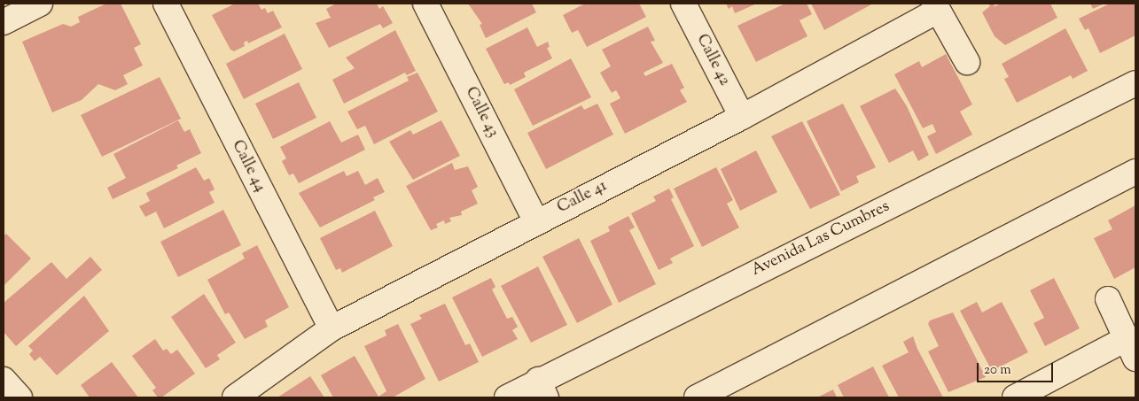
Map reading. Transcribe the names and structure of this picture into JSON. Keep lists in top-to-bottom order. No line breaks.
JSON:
{"streets":{"street":["Calle 42","Calle 43","Calle 44","Calle 41","Avenida Las Cumbres"]},"crossings":[["Calle 42","Calle 41"],["Calle 43","Calle 41"],["Calle 44","Calle 41"]],"scale_bar":"20 m"}
